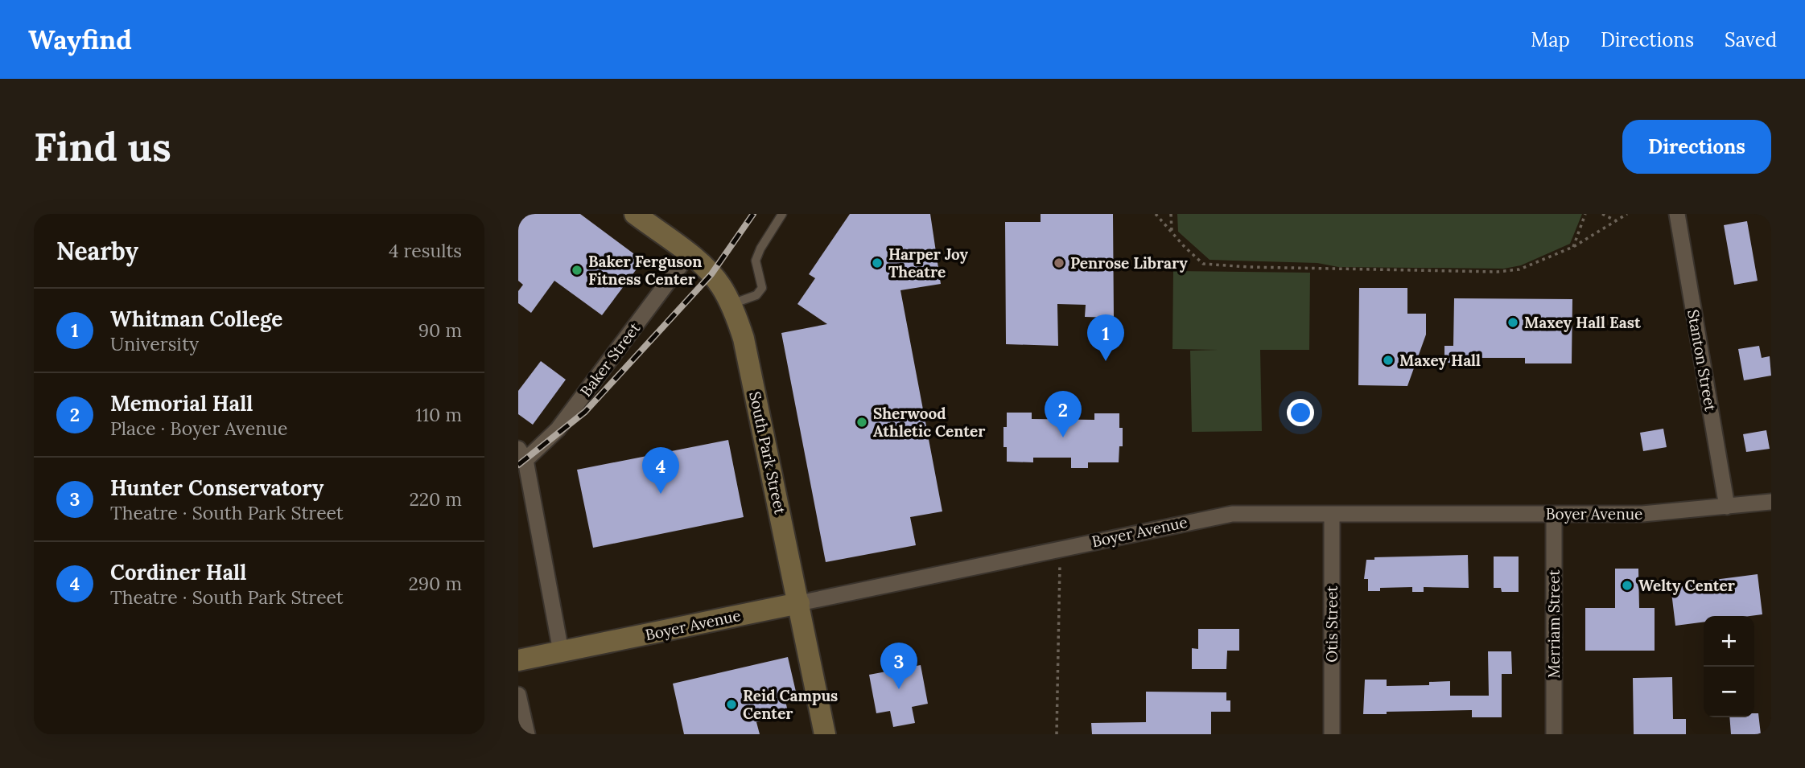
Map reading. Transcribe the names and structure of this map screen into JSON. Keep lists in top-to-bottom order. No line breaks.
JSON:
{"streets":{"street":["Baker Street","Stanton Street","South Park Street","Boyer Avenue","Otis Street","Merriam Street"]},"crossings":[["Baker Street","South Park Street"],["Stanton Street","Boyer Avenue"],["South Park Street","Boyer Avenue"],["Boyer Avenue","Otis Street"],["Boyer Avenue","Merriam Street"]],"places":["Harper Joy Theatre","Penrose Library","Baker Ferguson Fitness Center","Maxey Hall East","Maxey Hall","Sherwood Athletic Center","Welty Center","Reid Campus Center"],"page":{"header":"Wayfind","nav":["Map","Directions","Saved"],"buttons":"Directions","title":"Find us","heading":["Nearby","4 results"],"list":[{"mark":"1","name":"Whitman College","note":"University","value":"90 m"},{"mark":"2","name":"Memorial Hall","note":"Place · Boyer Avenue","value":"110 m"},{"mark":"3","name":"Hunter Conservatory","note":"Theatre · South Park Street","value":"220 m"},{"mark":"4","name":"Cordiner Hall","note":"Theatre · South Park Street","value":"290 m"}],"pins":["1","2","4","3"],"map_buttons":["+","−"]}}
